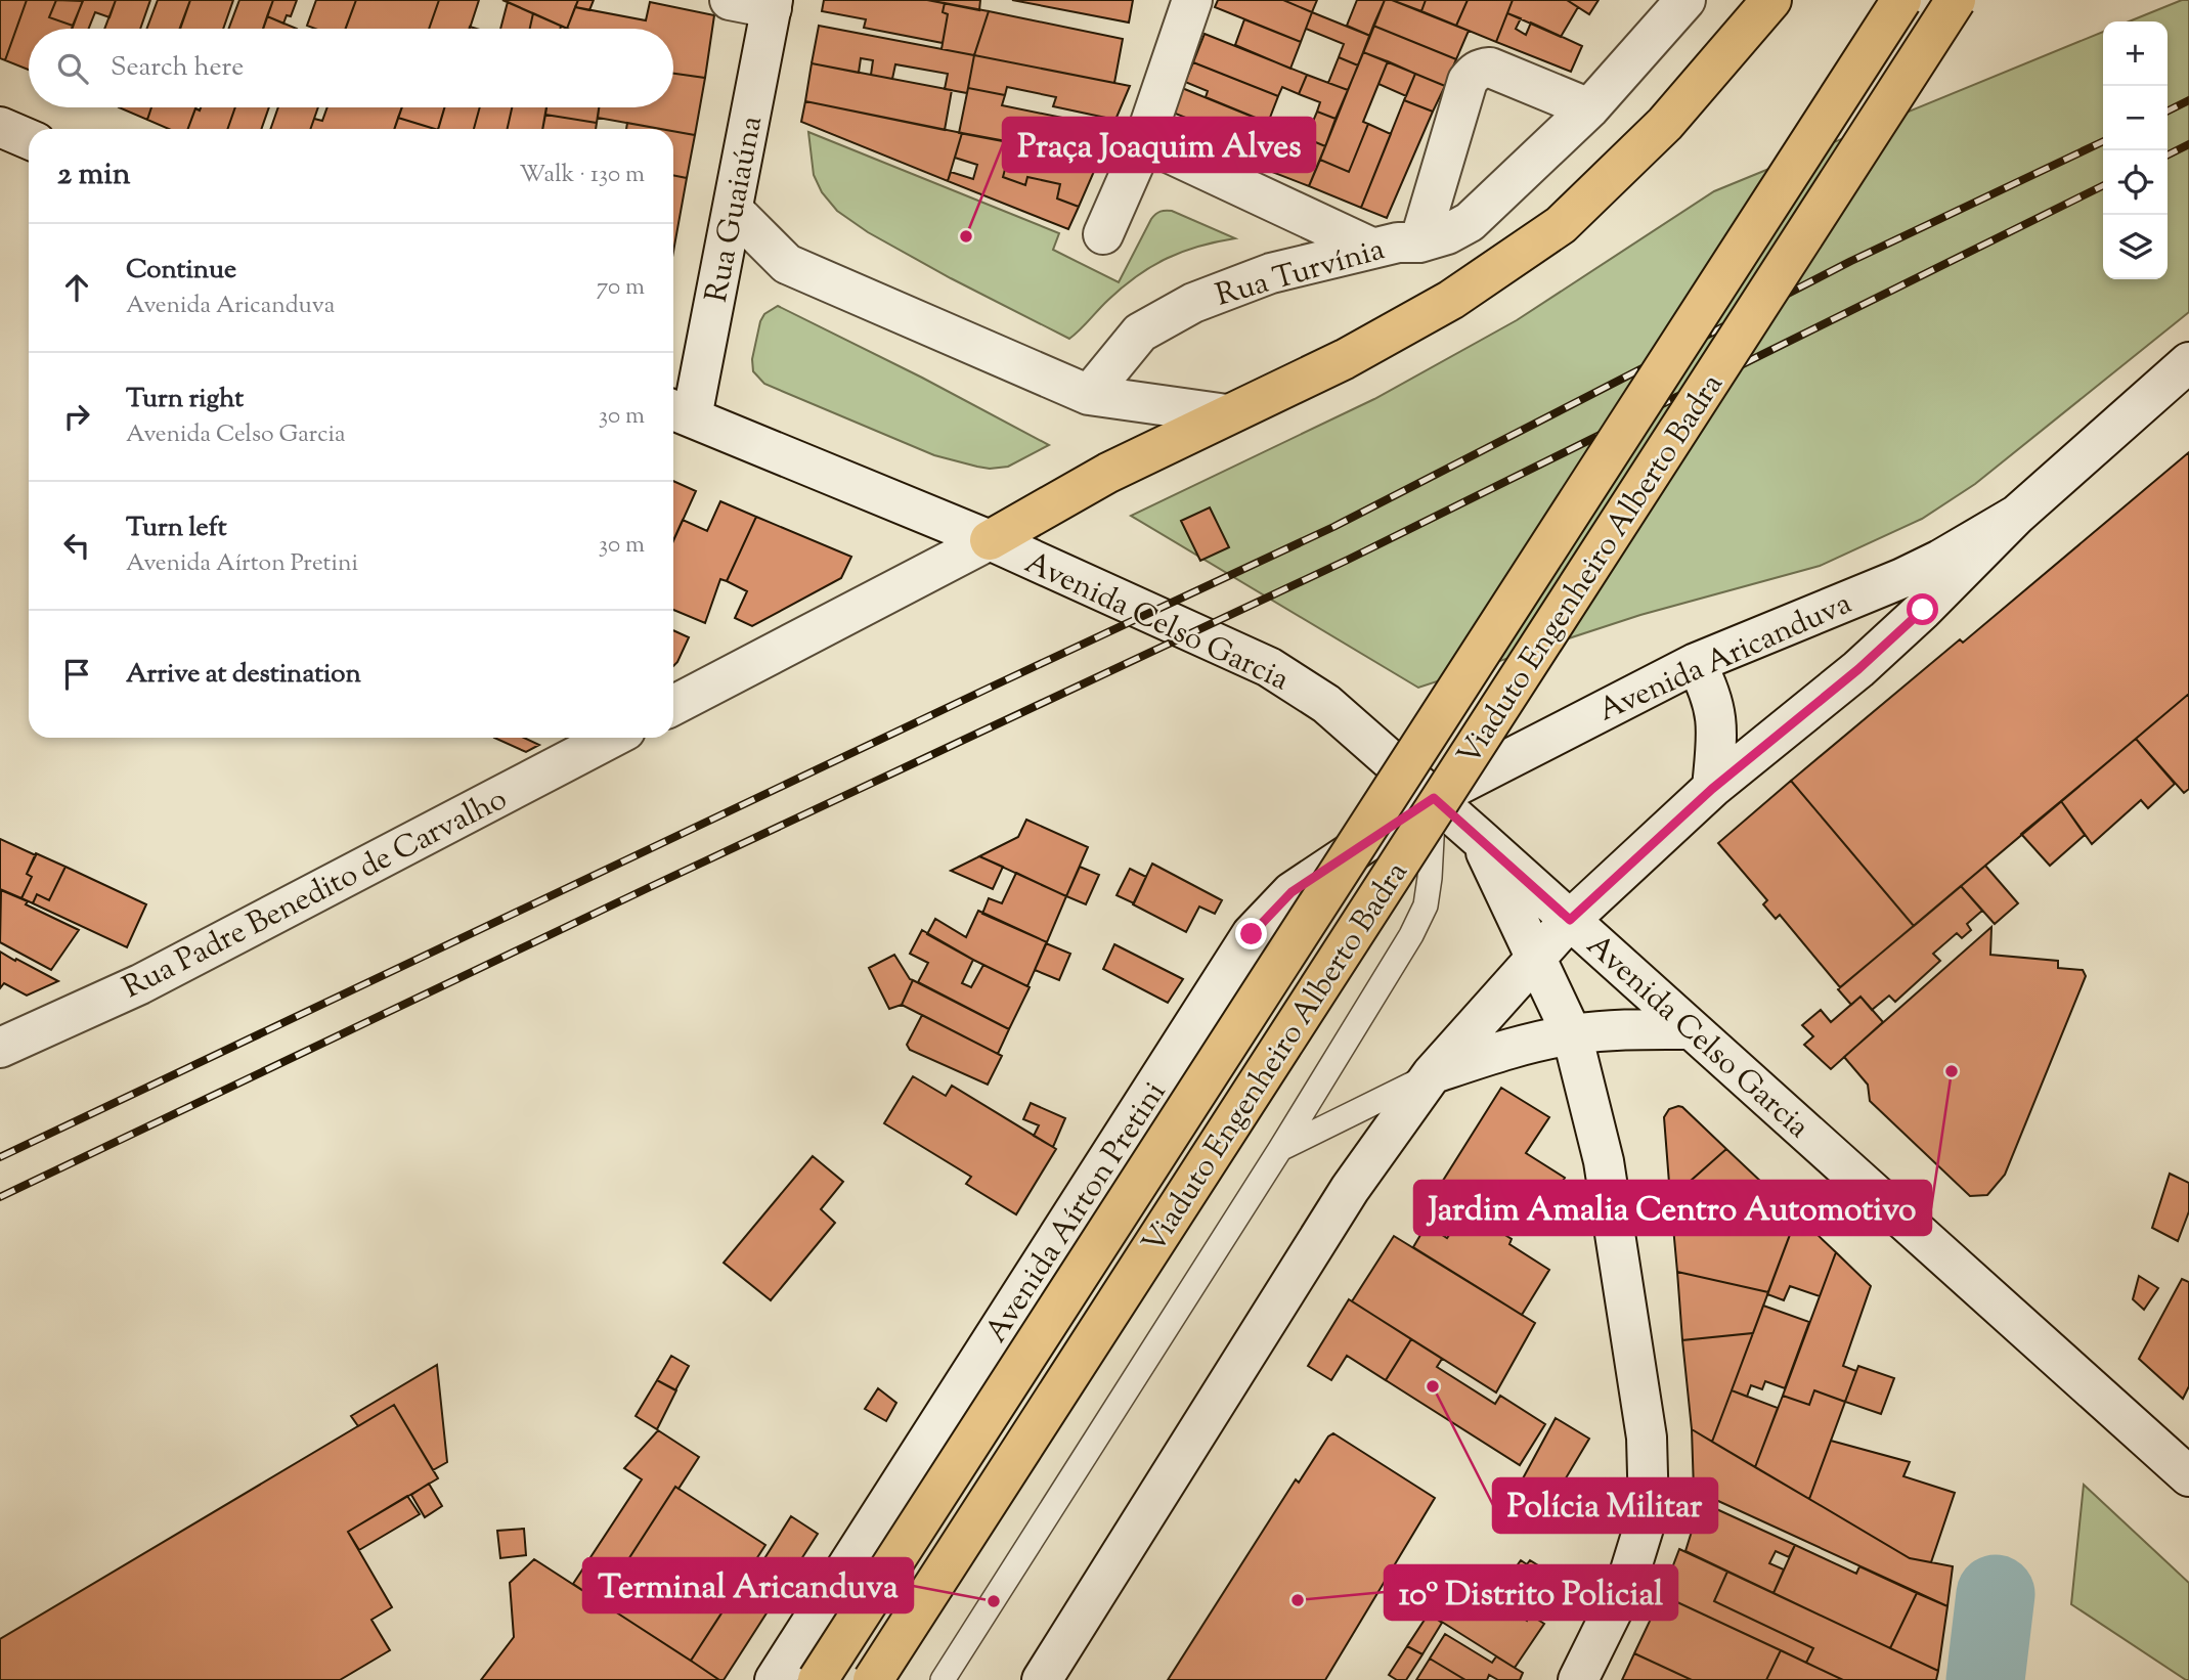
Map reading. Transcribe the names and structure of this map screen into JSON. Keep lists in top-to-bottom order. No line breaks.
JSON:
{"streets":{"highway":["Viaduto Engenheiro Alberto Badra"],"main road":["Rua Guaiaúna","Rua Turvínia","Avenida Celso Garcia","Avenida Aricanduva","Rua Padre Benedito de Carvalho","Avenida Aírton Pretini"]},"crossings":[["Rua Guaiaúna","Avenida Celso Garcia"],["Avenida Celso Garcia","Avenida Aricanduva"],["Avenida Celso Garcia","Avenida Aírton Pretini"],["Avenida Aricanduva","Avenida Aírton Pretini"]],"places":["Praça Joaquim Alves","Jardim Amalia Centro Automotivo","Polícia Militar","10º Distrito Policial","Terminal Aricanduva"],"page":{"map_buttons":["+","−"],"search":"Search here","heading":["2 min","Walk · 130 m"],"list":[["Continue","Avenida Aricanduva","70 m"],["Turn right","Avenida Celso Garcia","30 m"],["Turn left","Avenida Aírton Pretini","30 m"],"Arrive at destination"]}}
